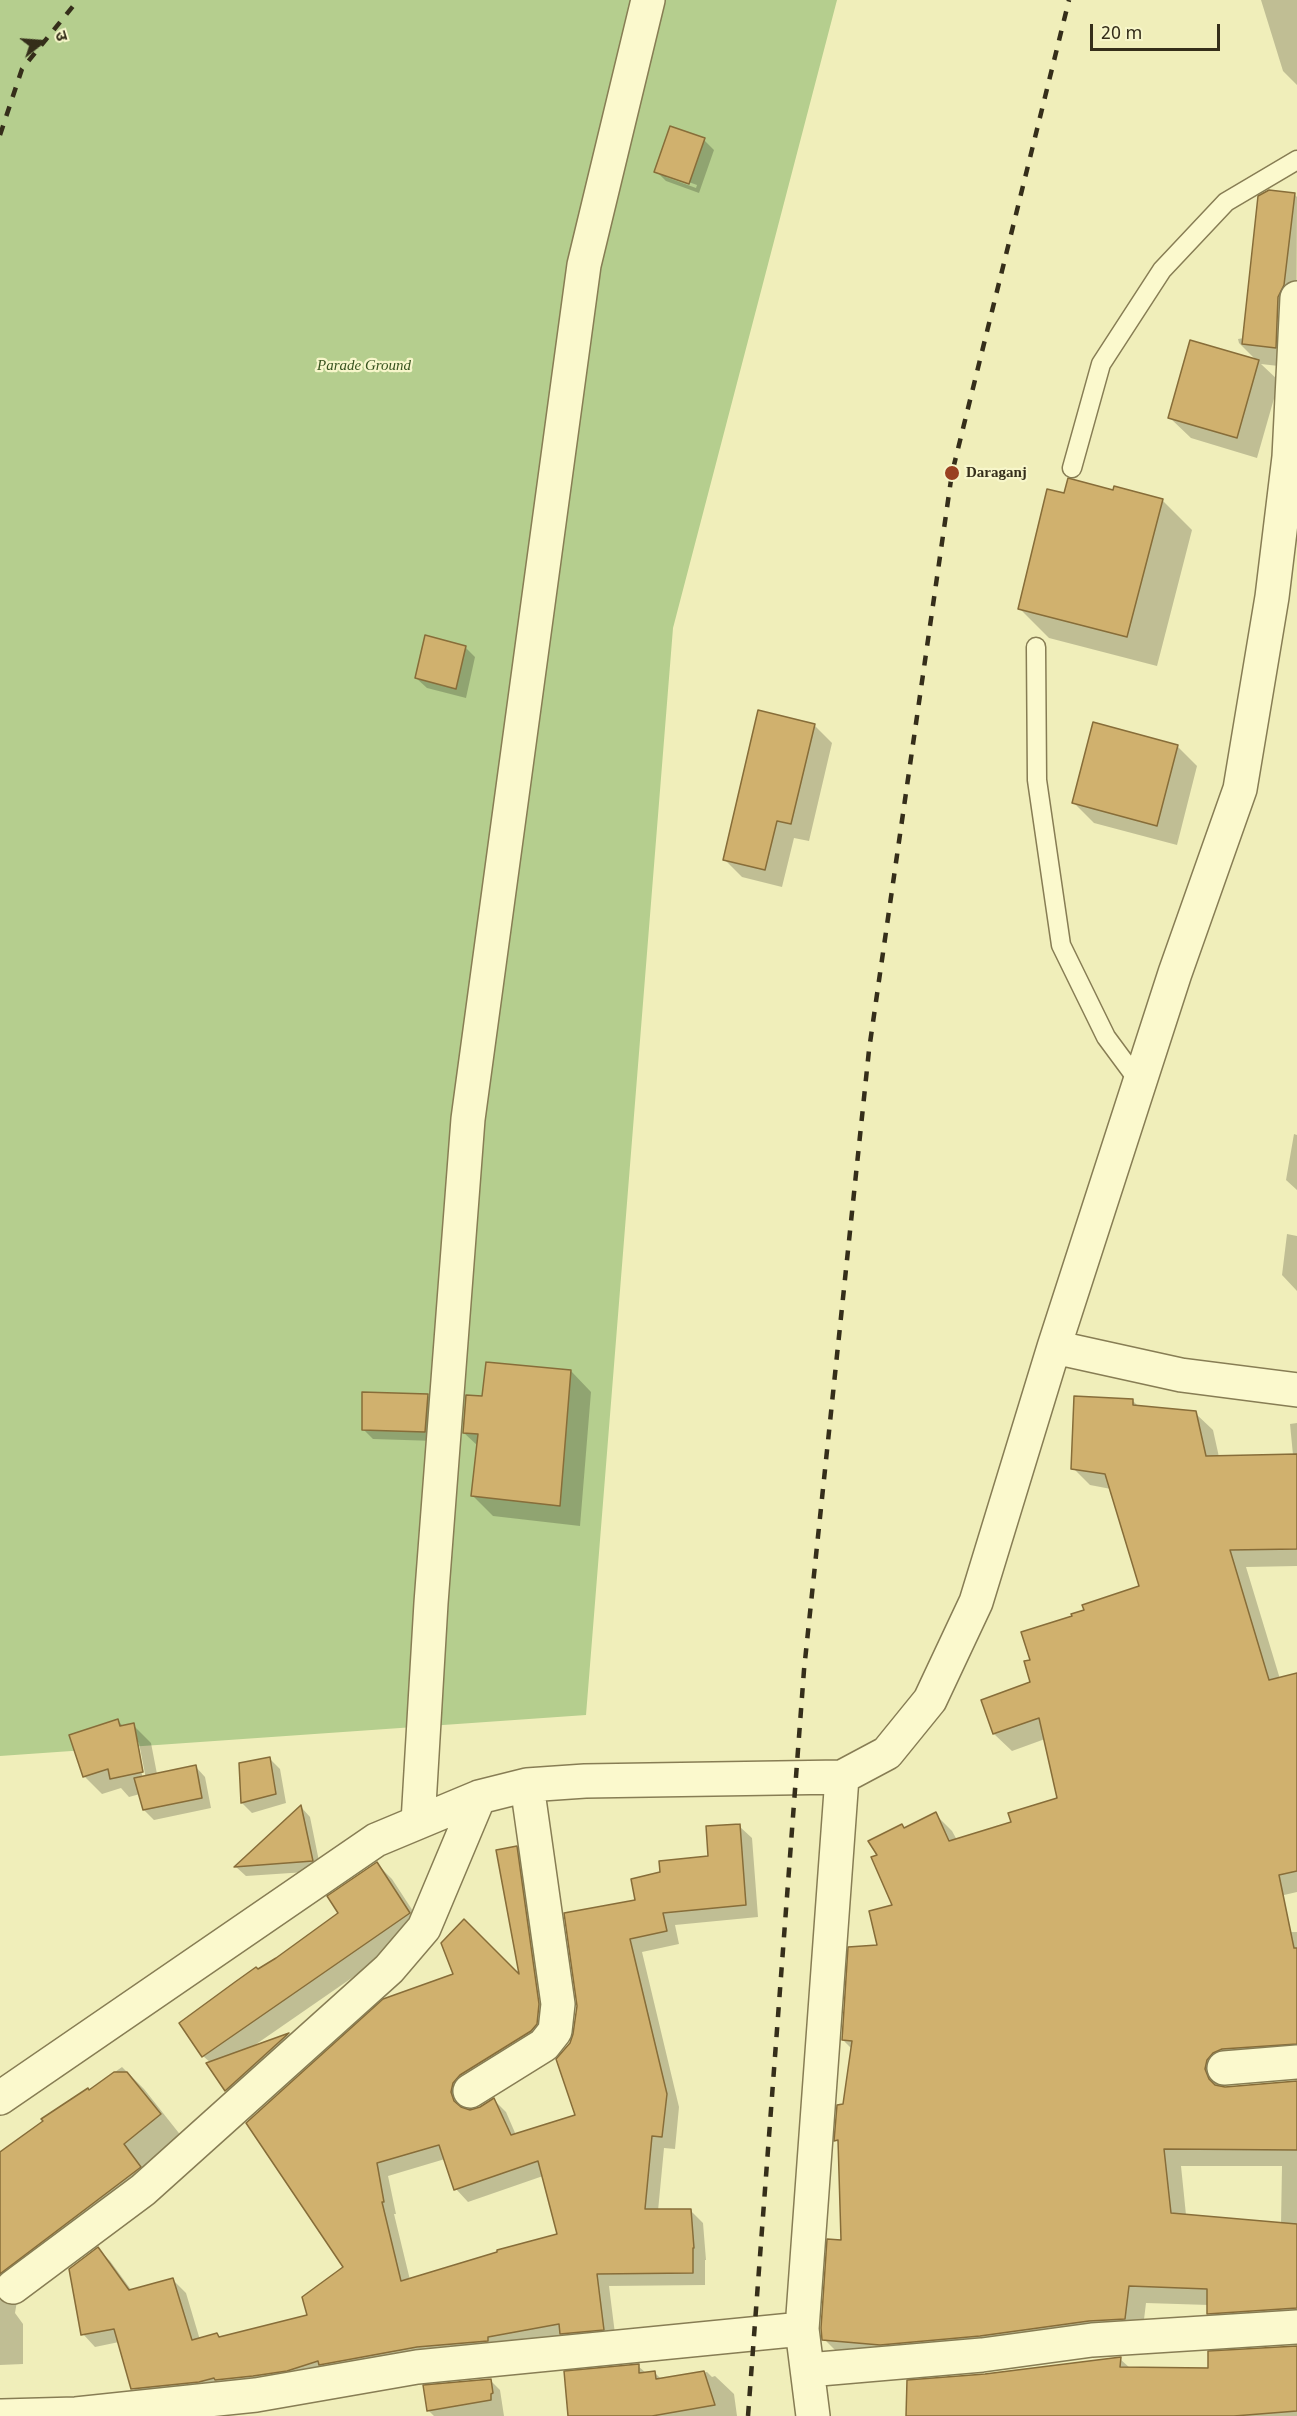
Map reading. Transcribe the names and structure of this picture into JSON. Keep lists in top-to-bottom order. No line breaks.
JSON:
{"parks":["Parade Ground"],"places":["Daraganj"],"scale_bar":"20 m","north":"right"}
